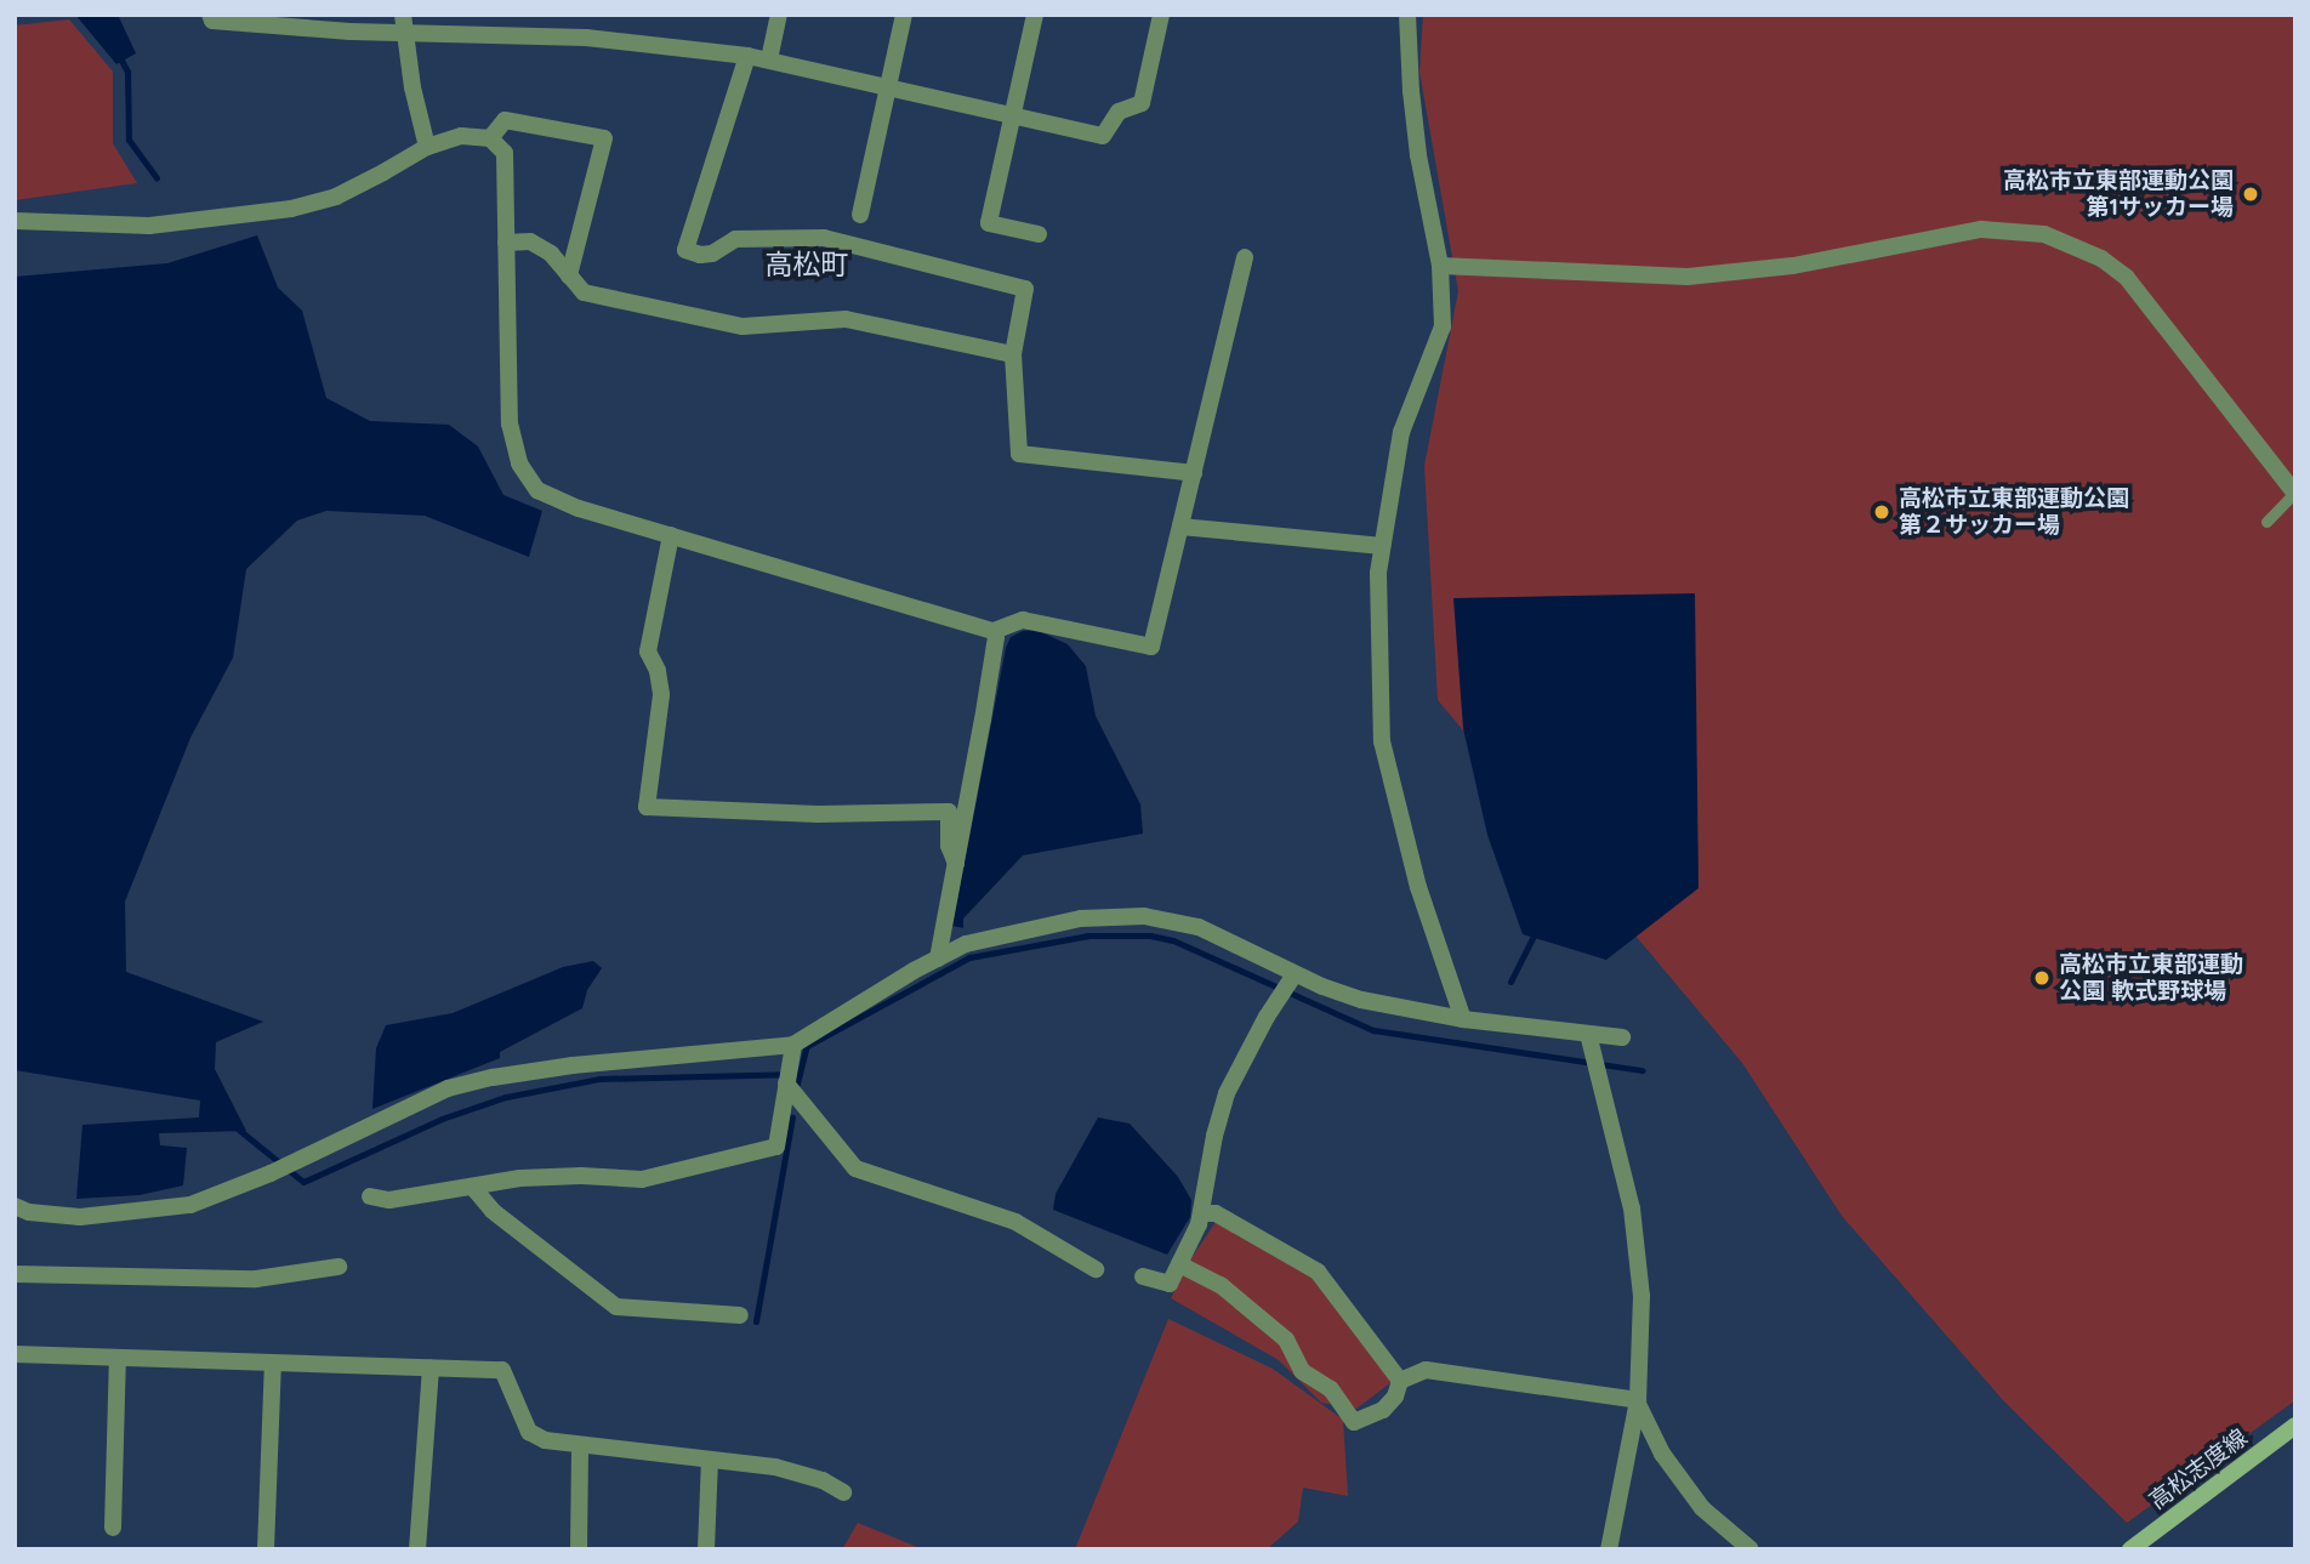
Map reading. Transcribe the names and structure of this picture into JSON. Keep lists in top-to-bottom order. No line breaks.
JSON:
{"streets":{"main road":["高松志度線"]},"districts":["高松町"],"places":["高松市立東部運動公園 第1サッカー場","高松市立東部運動公園 第２サッカー場","高松市立東部運動 公園 軟式野球場"]}
